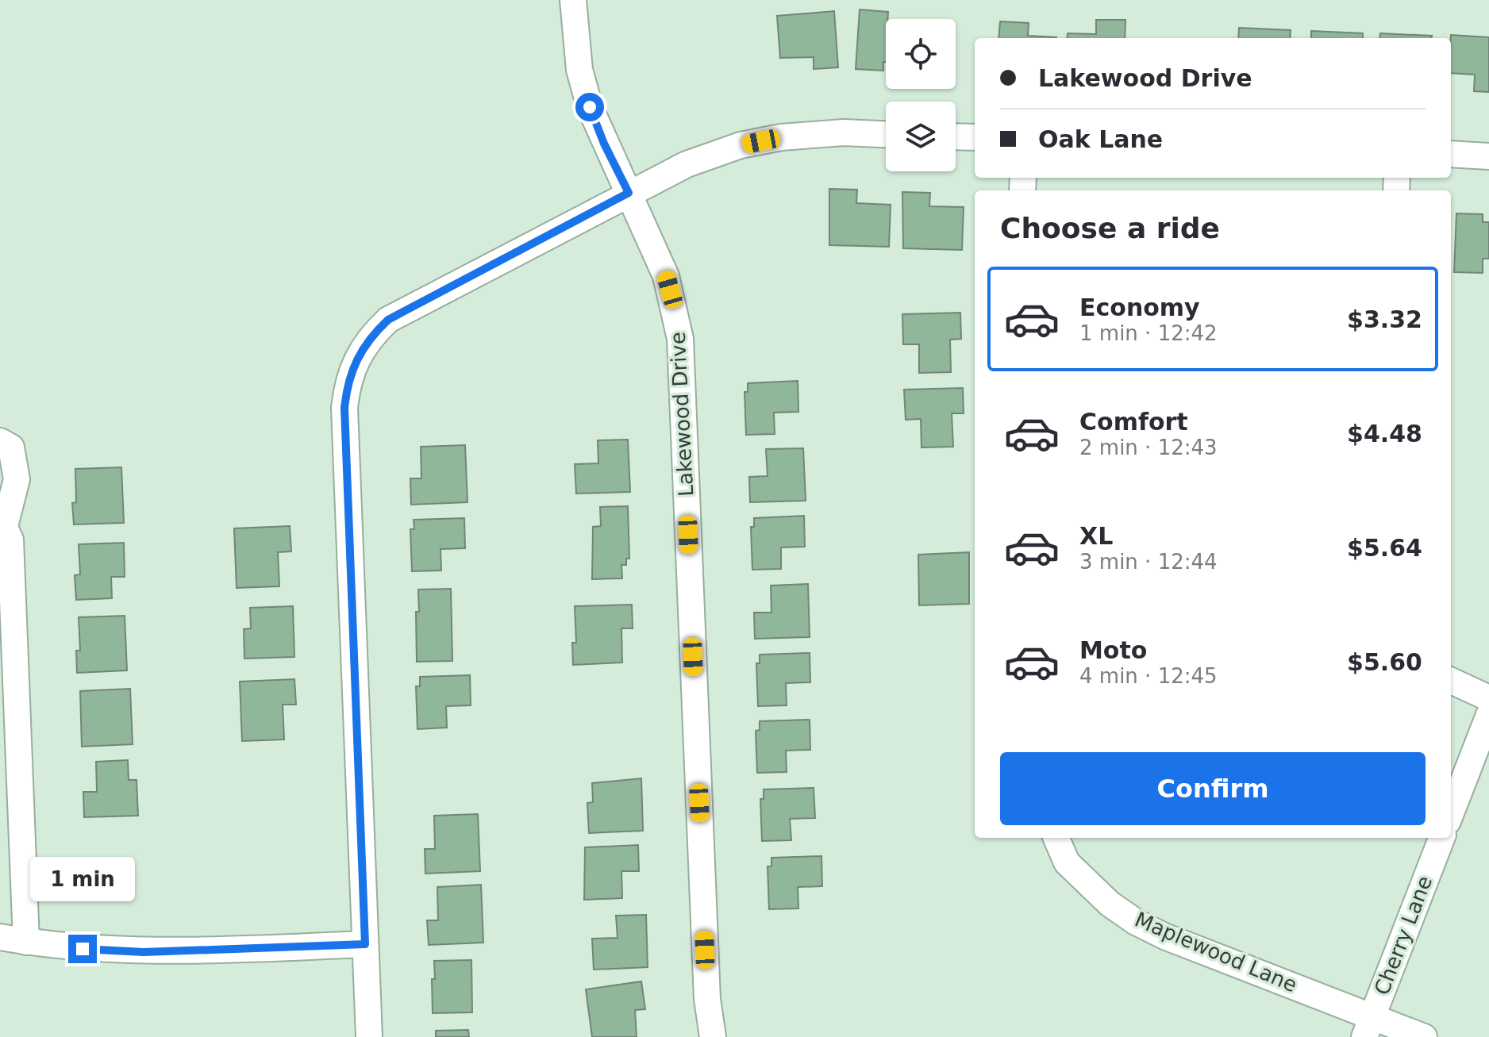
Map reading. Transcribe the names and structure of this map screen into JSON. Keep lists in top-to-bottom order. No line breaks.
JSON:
{"streets":{"street":["Lakewood Drive","Cherry Lane","Maplewood Lane"]},"crossings":[["Cherry Lane","Maplewood Lane"]],"page":{"banner":["Lakewood Drive","Oak Lane"],"heading":"Choose a ride","list":[{"name":"Economy","note":"1 min · 12:42","value":"$3.32"},{"name":"Comfort","note":"2 min · 12:43","value":"$4.48"},{"name":"XL","note":"3 min · 12:44","value":"$5.64"},{"name":"Moto","note":"4 min · 12:45","value":"$5.60"}],"buttons":"Confirm","bubble":"1 min"}}
